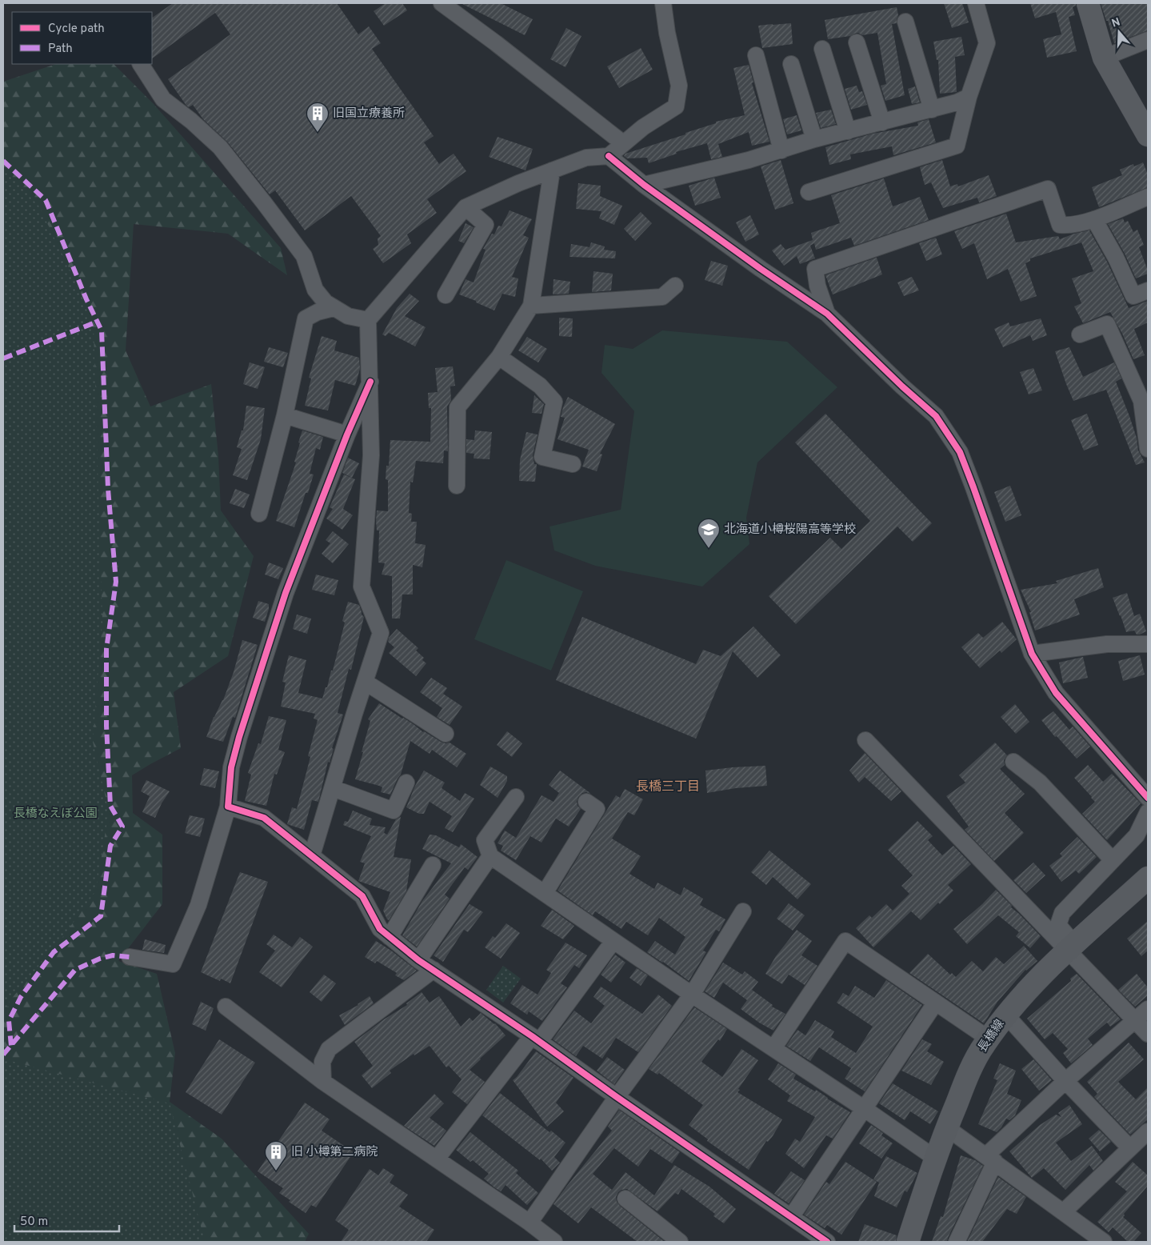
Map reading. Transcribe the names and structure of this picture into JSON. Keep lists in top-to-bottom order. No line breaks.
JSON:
{"streets":{"street":["長橋線"]},"districts":["長橋三丁目"],"parks":["長橋なえぼ公園"],"places":{"building":["旧国立療養所","旧 小樽第二病院"],"school or university":["北海道小樽桜陽高等学校"]},"legend":["Cycle path","Path"],"scale_bar":"50 m","north":"top"}
